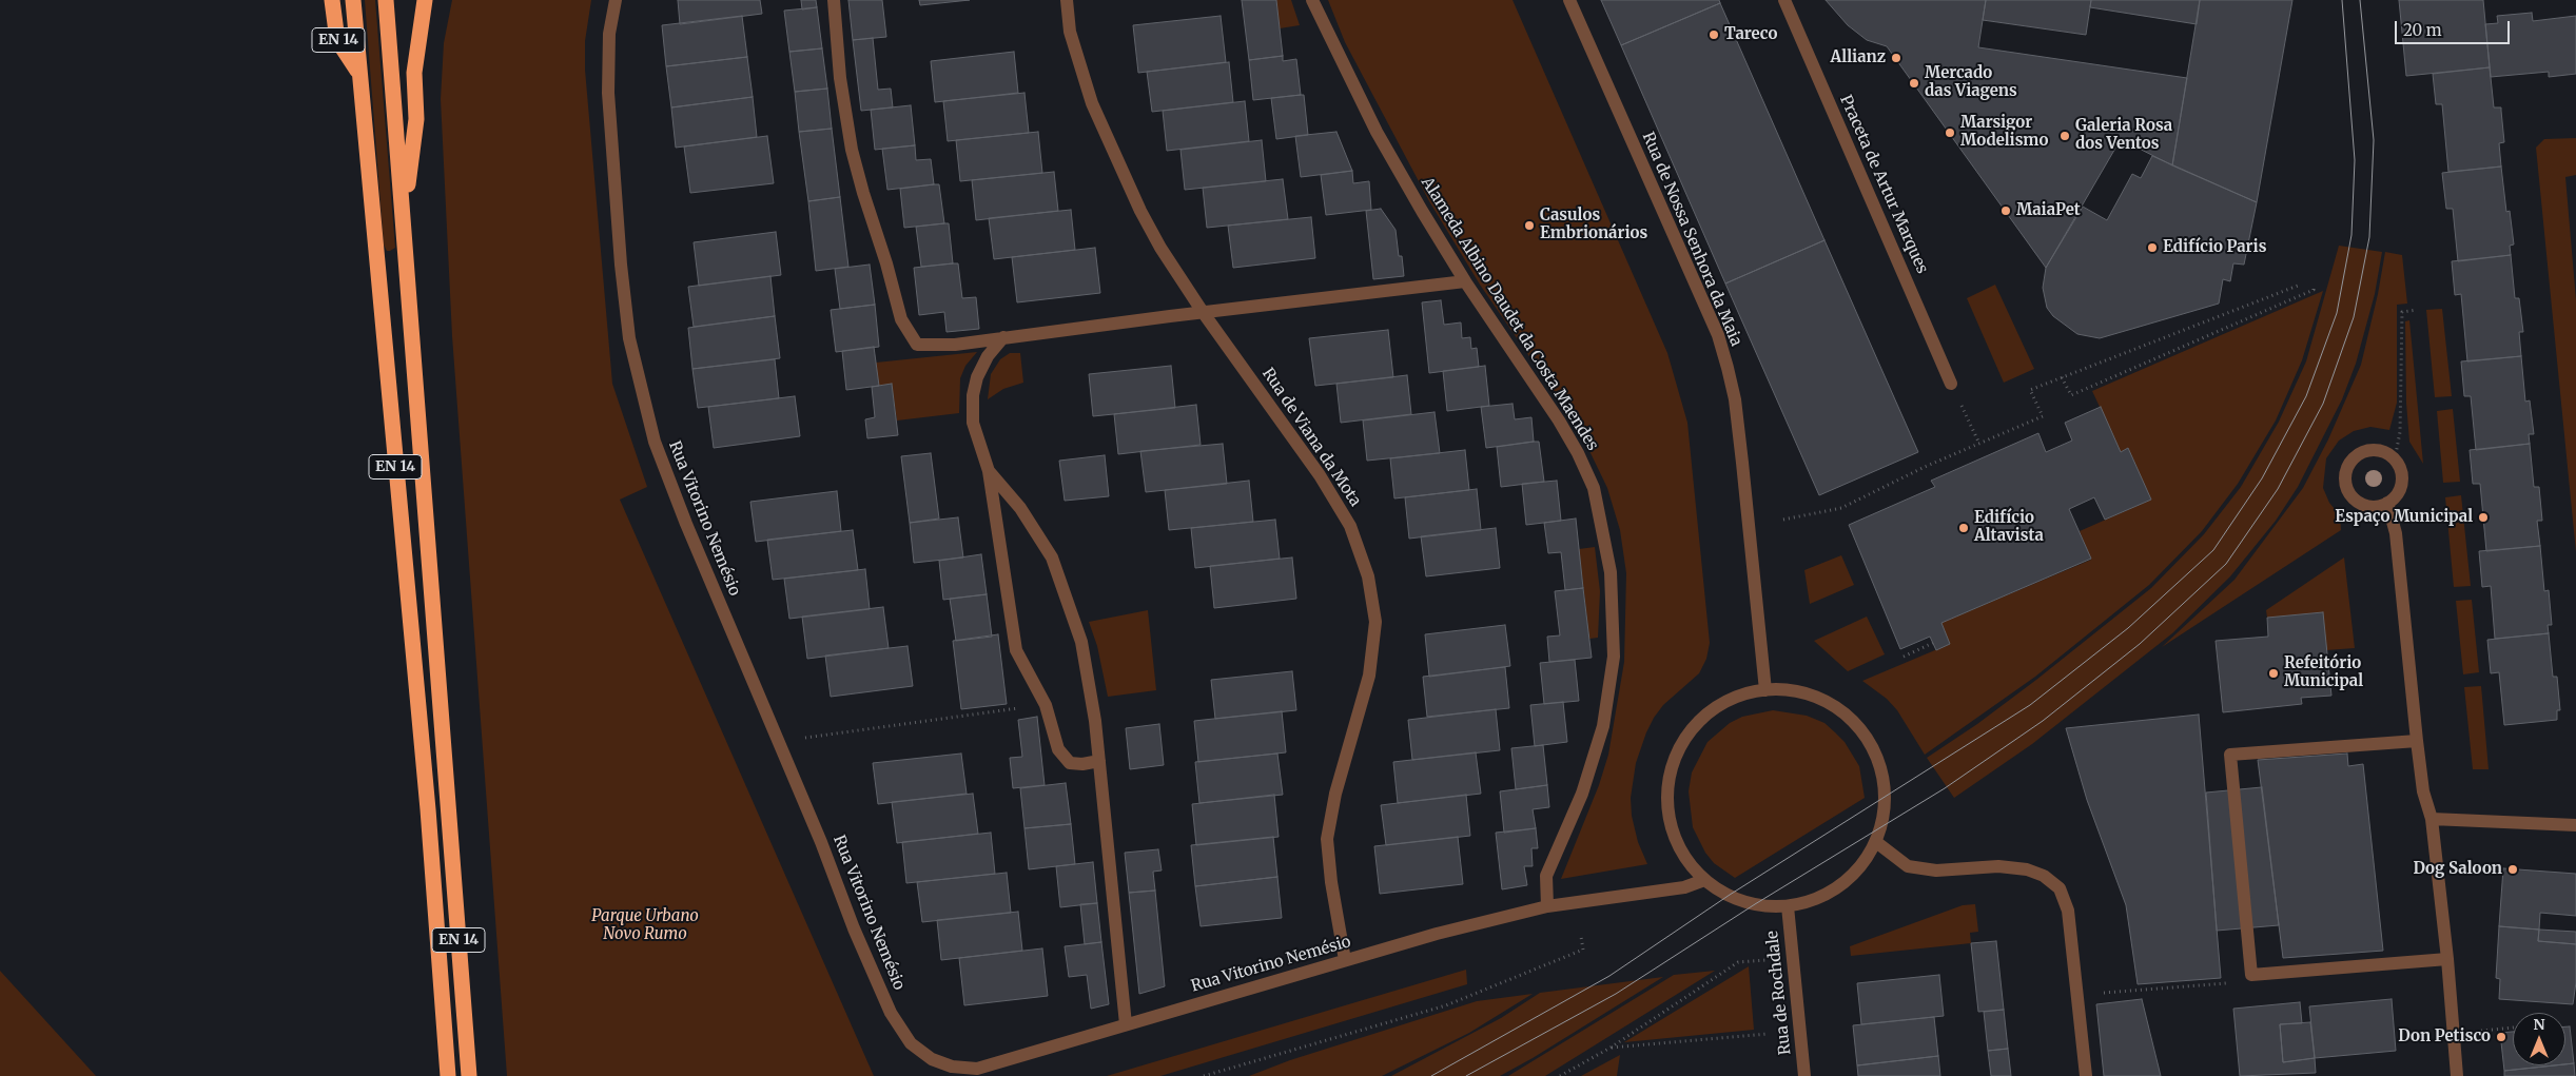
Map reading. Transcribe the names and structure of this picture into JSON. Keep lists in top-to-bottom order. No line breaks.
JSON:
{"streets":{"highway":["EN 14"],"street":["Praceta de Artur Marques","Rua de Nossa Senhora da Maia","Alameda Albino Daudet da Costa Maendes","Rua de Viana da Mota","Rua Vitorino Nemésio","Rua de Rochdale"]},"crossings":[["Alameda Albino Daudet da Costa Maendes","Rua Vitorino Nemésio"],["Rua de Viana da Mota","Rua Vitorino Nemésio"]],"parks":["Parque Urbano Novo Rumo"],"places":["Tareco","Allianz","Mercado das Viagens","Marsigor Modelismo","Galeria Rosa dos Ventos","MaiaPet","Casulos Embrionários","Edifício Paris","Espaço Municipal","Edifício Altavista","Refeitório Municipal","Dog Saloon","Don Petisco"],"scale_bar":"20 m","north":"top"}
